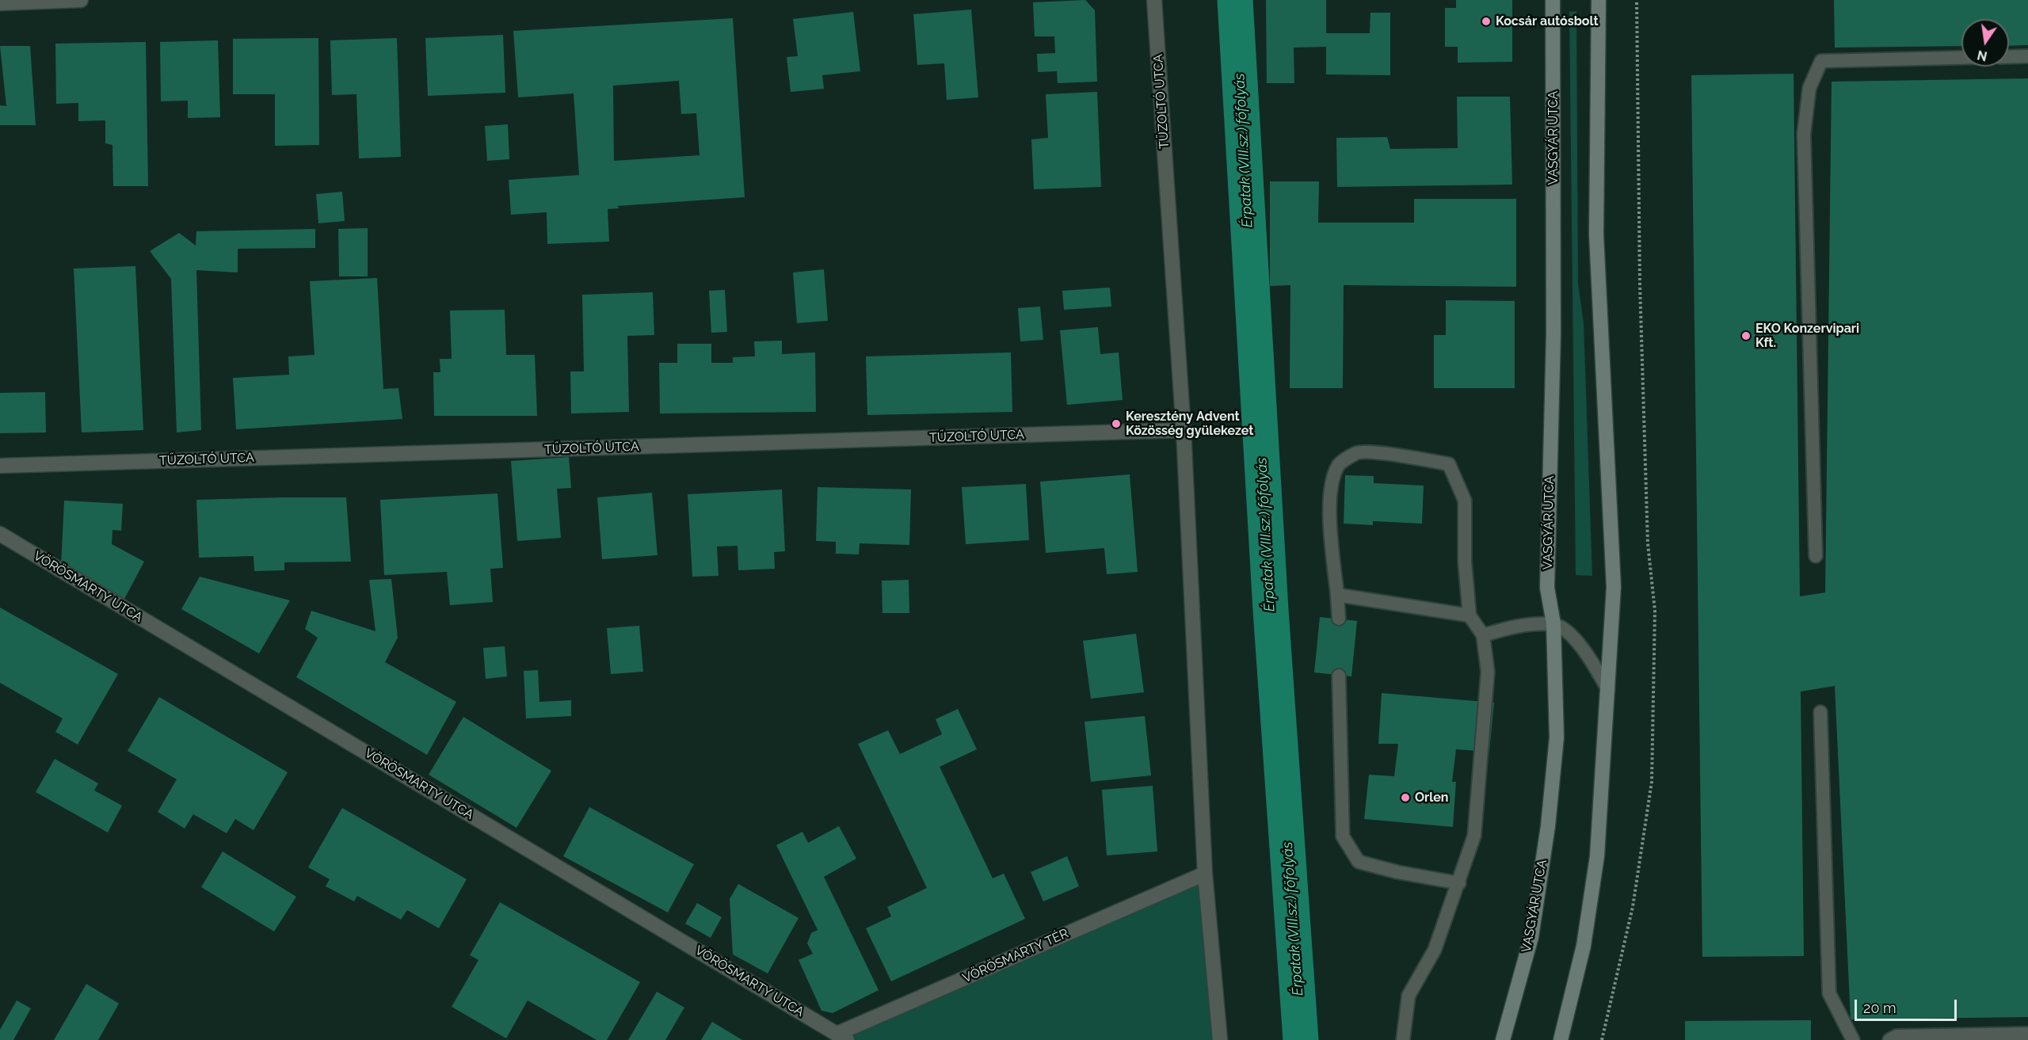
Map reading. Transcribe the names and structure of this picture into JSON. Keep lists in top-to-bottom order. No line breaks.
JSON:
{"streets":{"main road":["VASGYÁR UTCA"],"street":["TŰZOLTÓ UTCA","VÖRÖSMARTY UTCA","VÖRÖSMARTY TÉR"]},"crossings":[["TŰZOLTÓ UTCA","VÖRÖSMARTY TÉR"],["VÖRÖSMARTY UTCA","VÖRÖSMARTY TÉR"]],"water":["Érpatak (VIII.sz.) főfolyás"],"places":["Kocsár autósbolt","EKO Konzervipari Kft.","Keresztény Advent Közösség gyülekezet","Orlen"],"scale_bar":"20 m","north":"bottom"}
